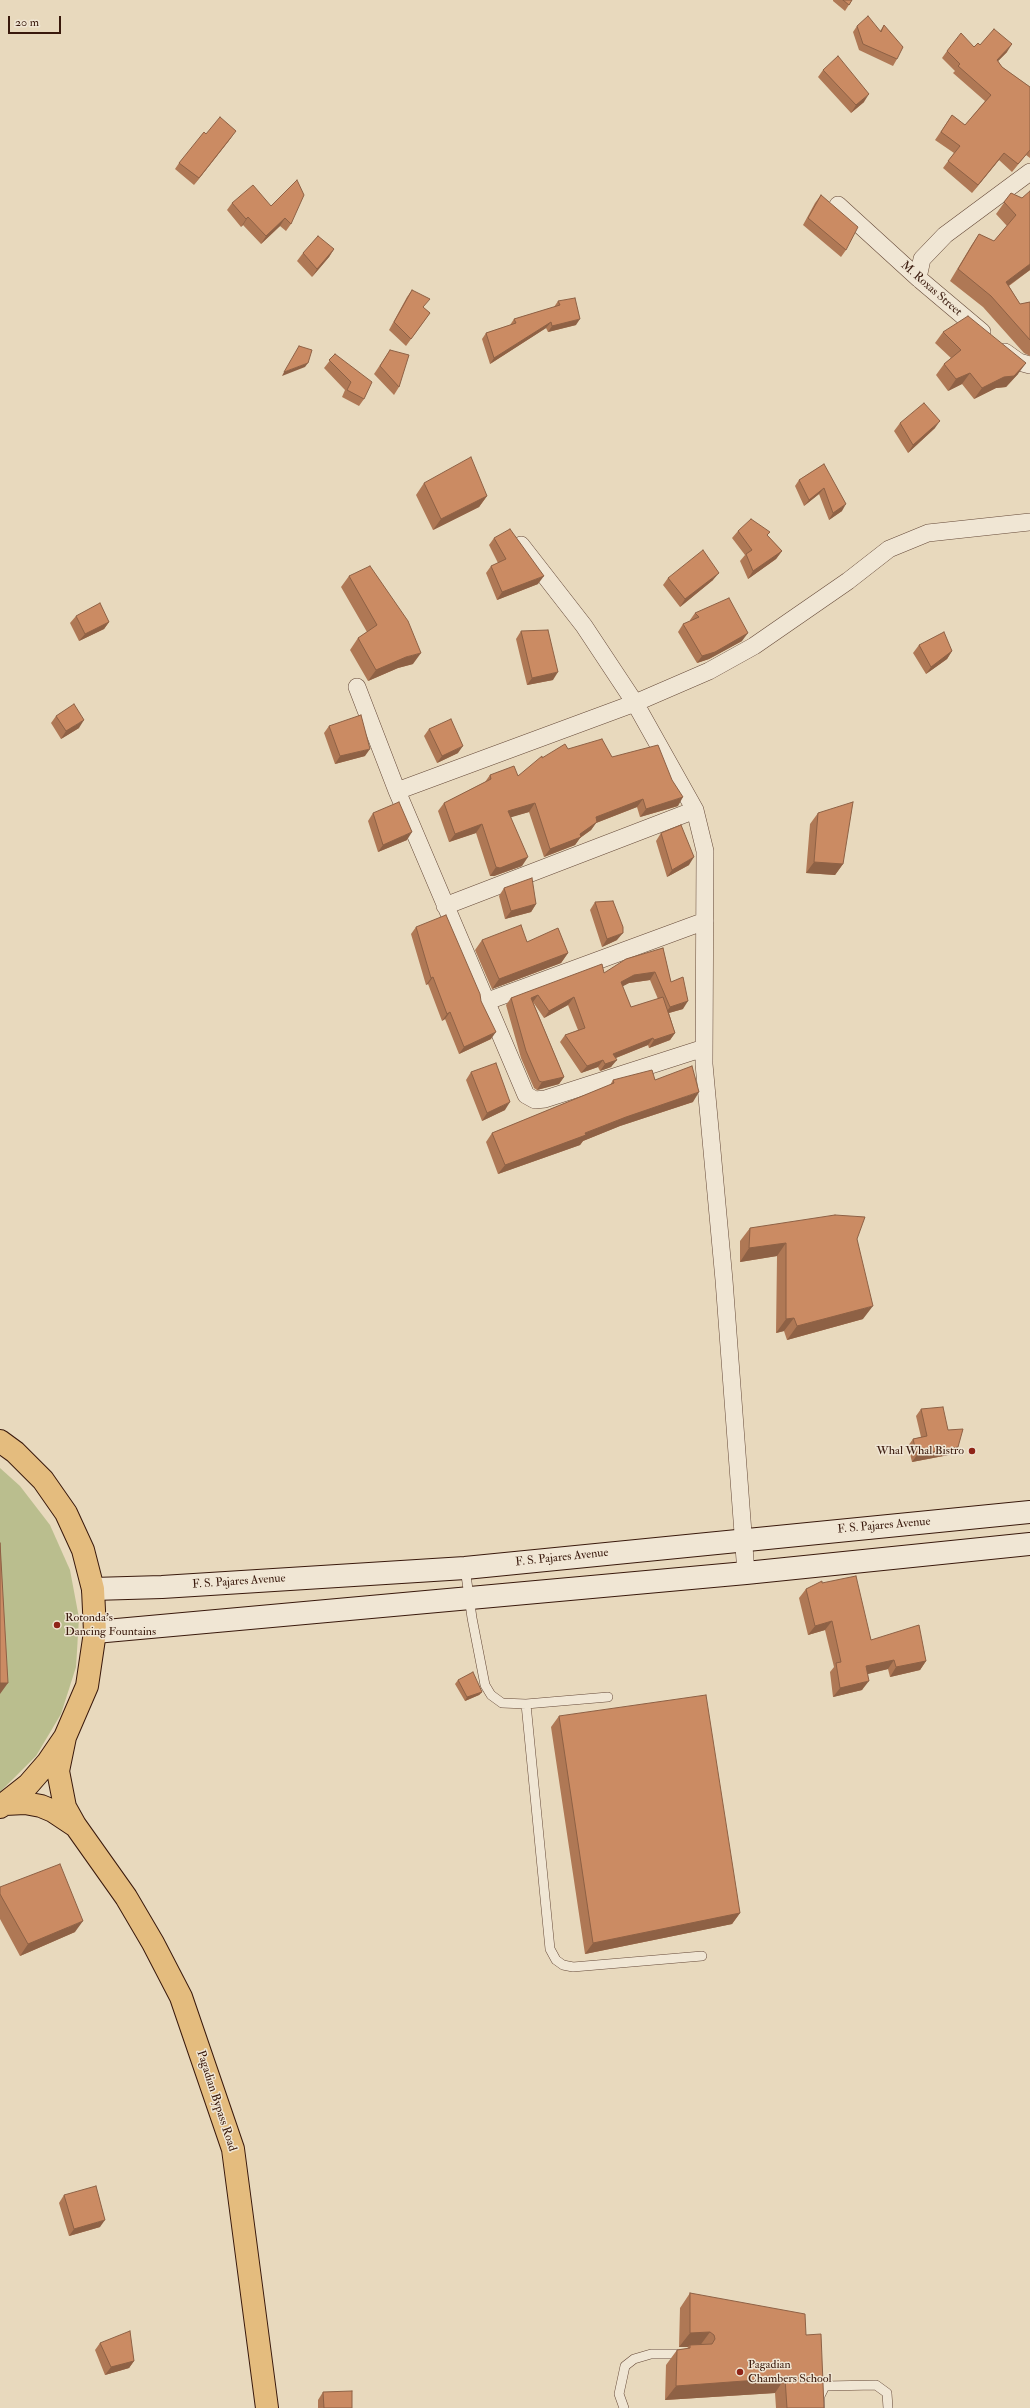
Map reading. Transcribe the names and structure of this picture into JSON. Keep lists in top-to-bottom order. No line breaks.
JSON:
{"streets":{"highway":["Pagadian Bypass Road"],"main road":["F. S. Pajares Avenue"],"street":["M. Roxas Street"]},"places":["Whal Whal Bistro","Rotonda's Dancing Fountains","Pagadian Chambers School"],"scale_bar":"20 m"}
